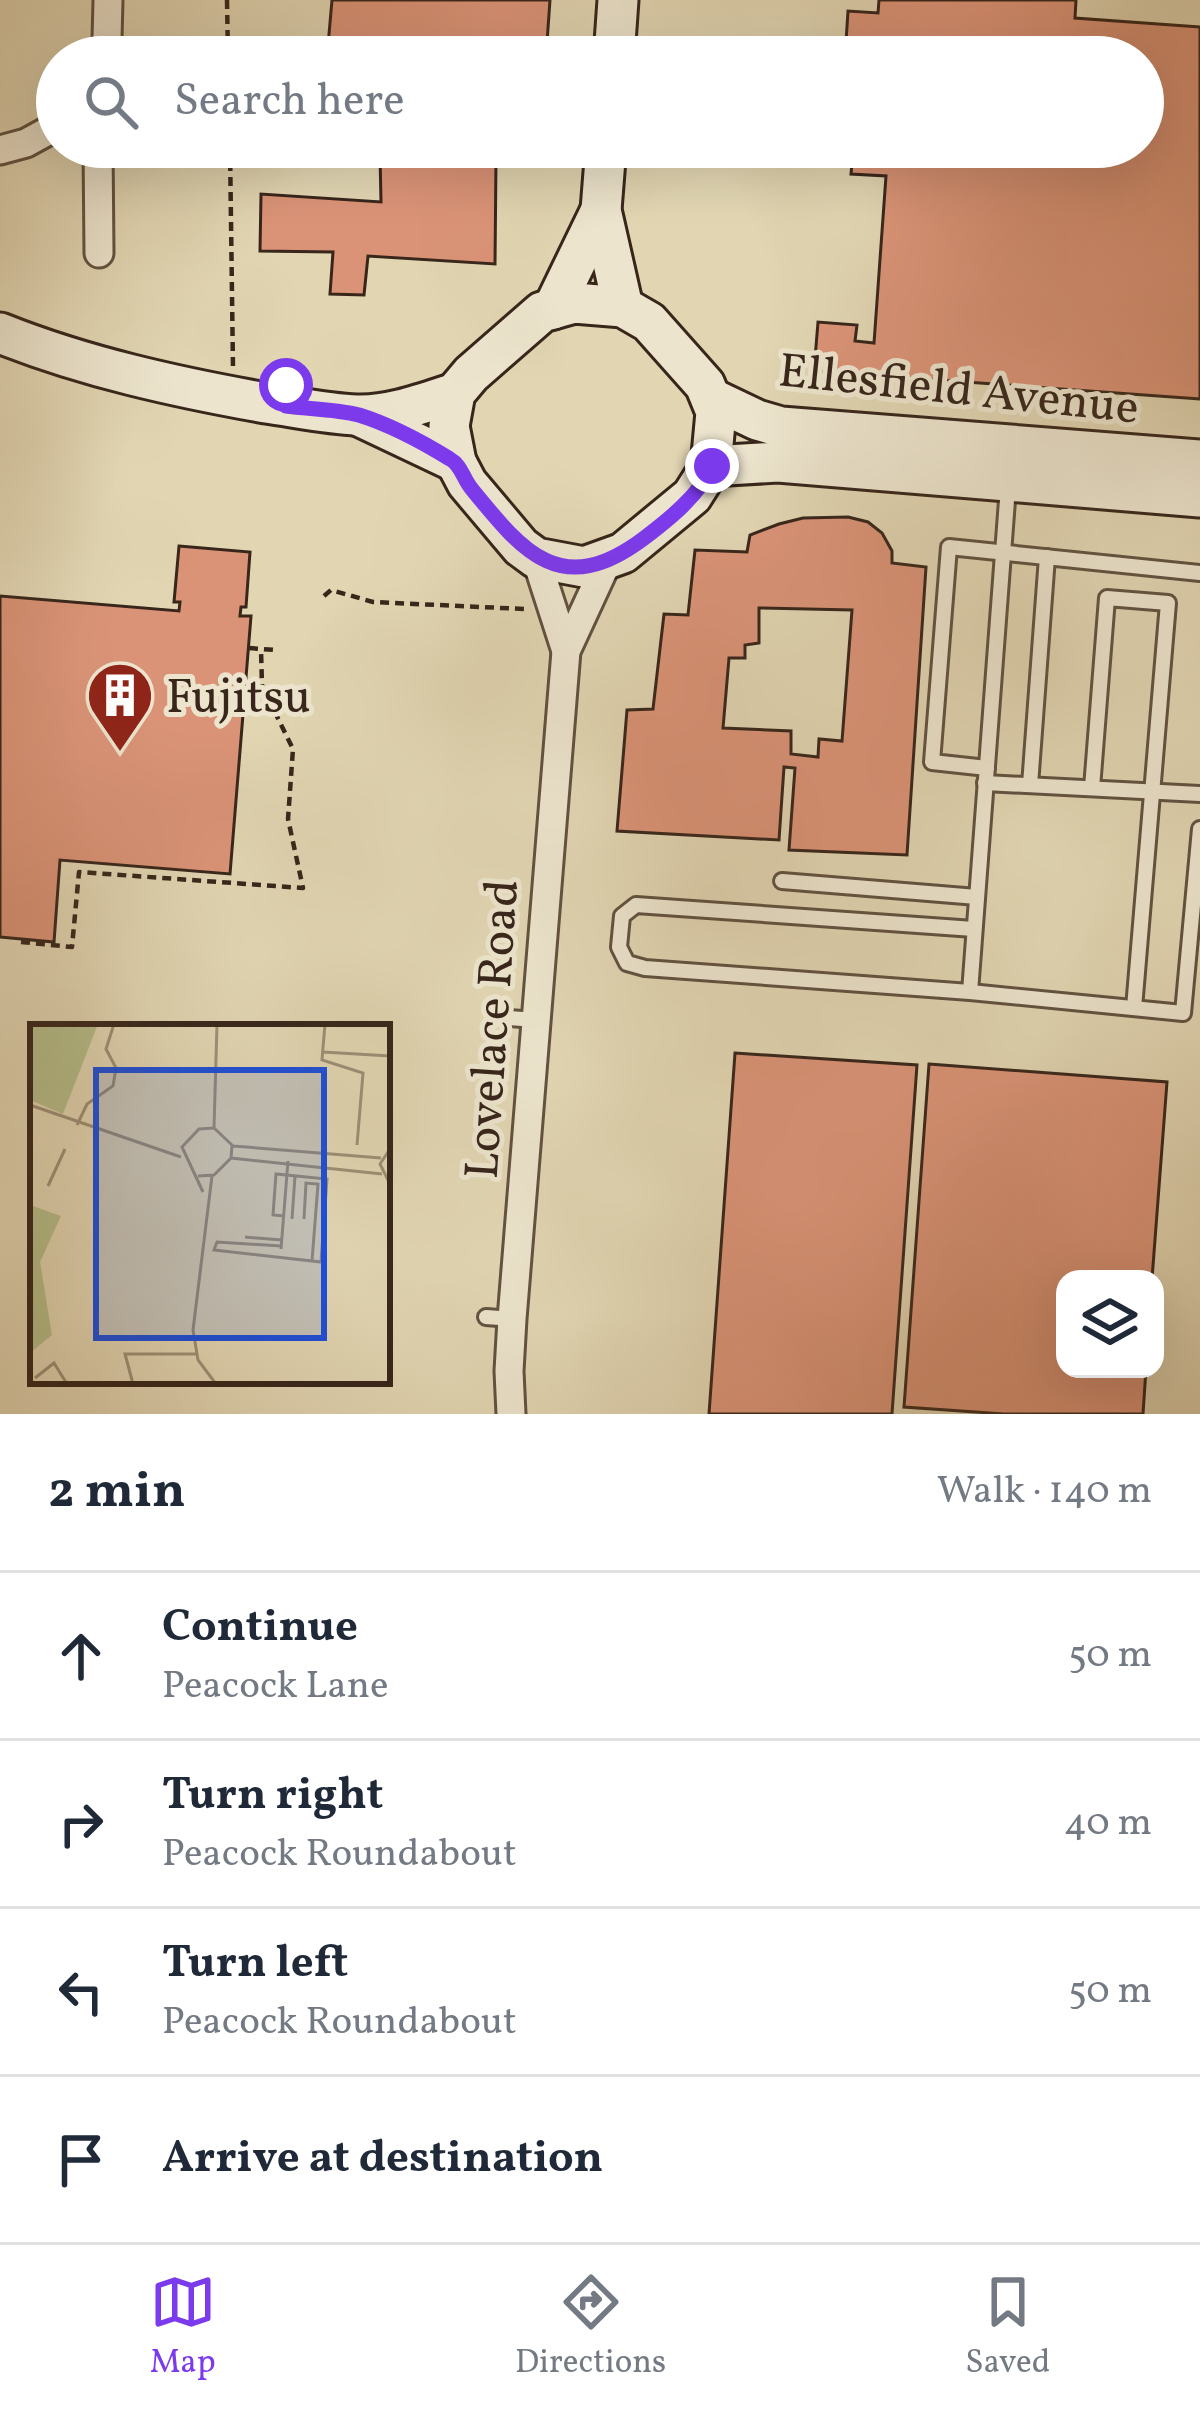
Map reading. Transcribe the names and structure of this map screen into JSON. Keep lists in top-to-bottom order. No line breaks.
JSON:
{"streets":{"street":["Ellesfield Avenue","Lovelace Road"]},"crossings":[["Ellesfield Avenue","Lovelace Road"]],"places":{"building":["Fujitsu"]},"page":{"search":"Search here","heading":["2 min","Walk · 140 m"],"list":[["Continue","Peacock Lane","50 m"],["Turn right","Peacock Roundabout","40 m"],["Turn left","Peacock Roundabout","50 m"],"Arrive at destination"],"nav":["Map","Directions","Saved"]}}
